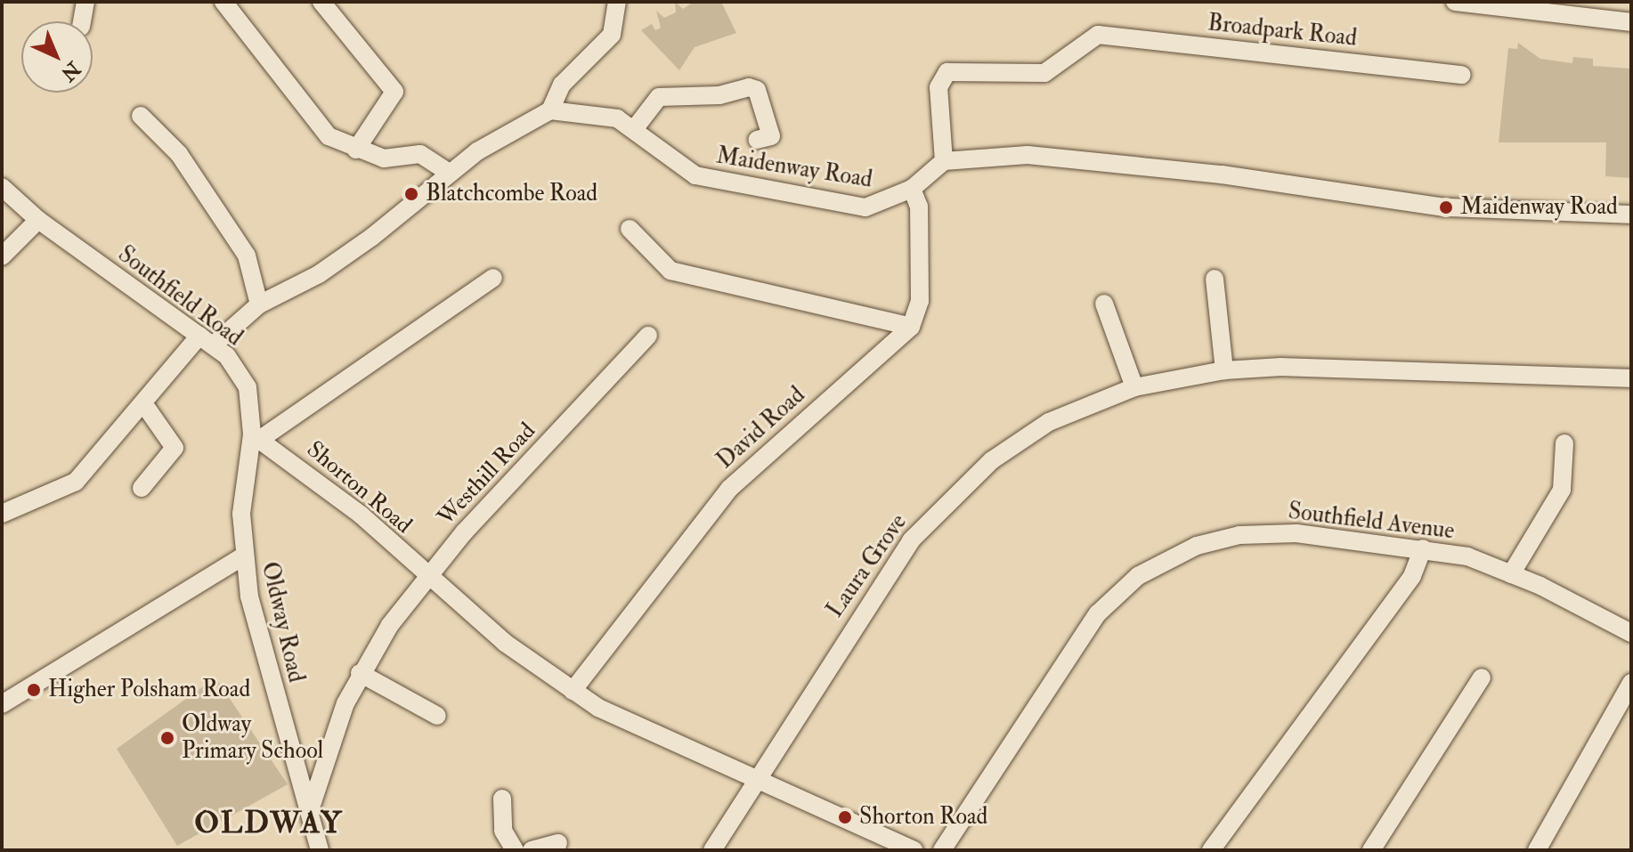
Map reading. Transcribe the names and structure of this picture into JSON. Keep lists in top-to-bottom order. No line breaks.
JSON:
{"streets":{"street":["Broadpark Road","Maidenway Road","Southfield Road","David Road","Westhill Road","Shorton Road","Southfield Avenue","Laura Grove","Oldway Road"]},"crossings":[["Broadpark Road","Maidenway Road"],["Southfield Road","Shorton Road"],["Southfield Road","Oldway Road"],["David Road","Shorton Road"],["Westhill Road","Shorton Road"],["Westhill Road","Oldway Road"],["Shorton Road","Laura Grove"]],"districts":["OLDWAY"],"places":["Blatchcombe Road","Maidenway Road","Higher Polsham Road","Oldway Primary School","Shorton Road"],"north":"bottom right"}
